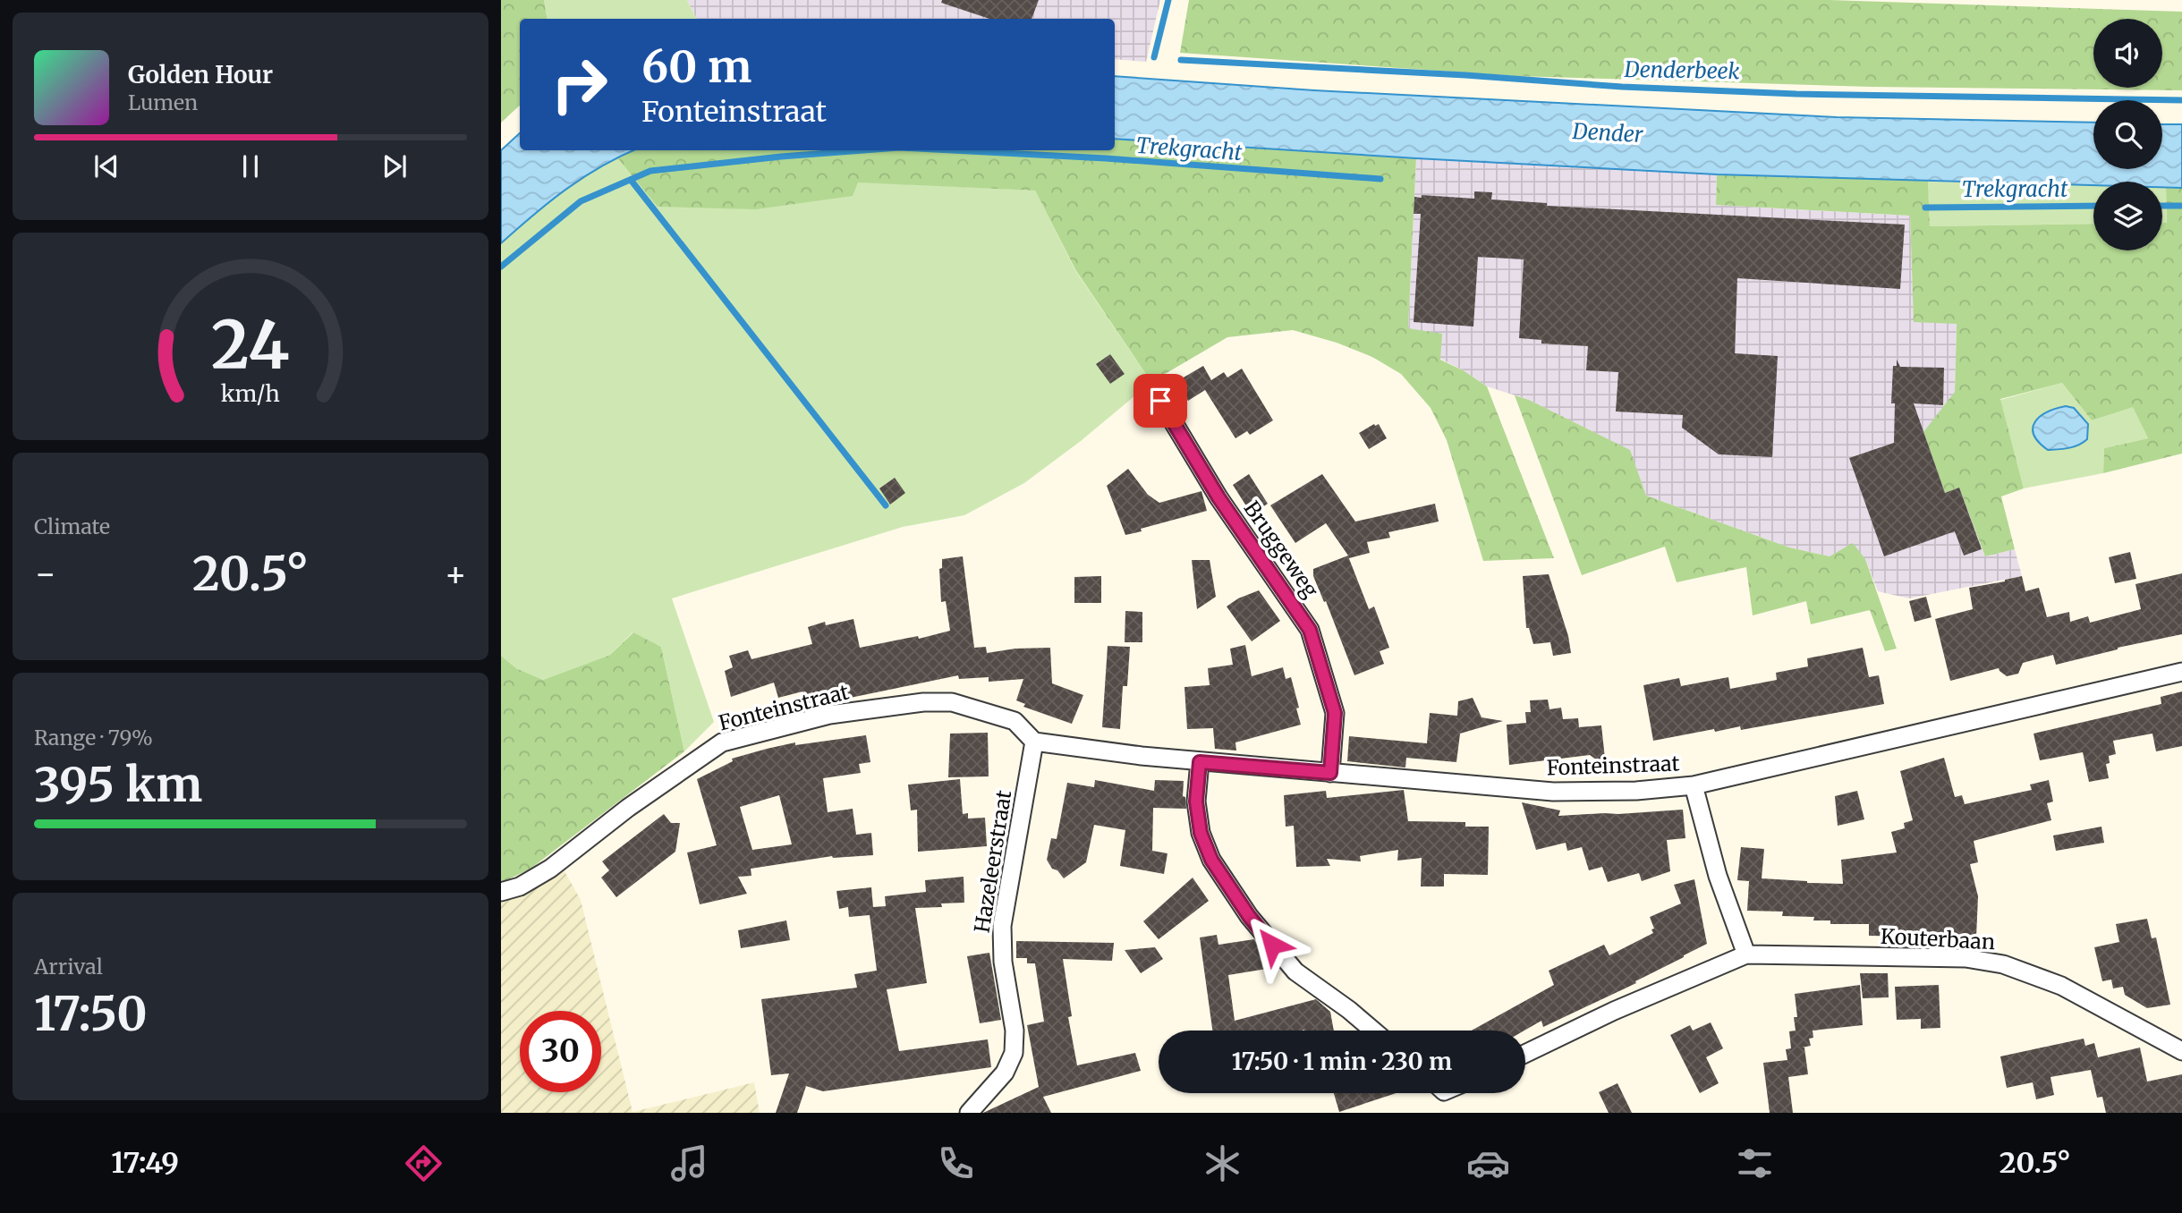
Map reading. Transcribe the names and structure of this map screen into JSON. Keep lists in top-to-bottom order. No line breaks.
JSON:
{"streets":{"street":["Bruggeweg","Fonteinstraat","Hazeleerstraat","Kouterbaan"]},"crossings":[["Bruggeweg","Fonteinstraat"],["Fonteinstraat","Hazeleerstraat"]],"water":["Denderbeek","Dender","Trekgracht"],"page":{"turn":["60 m","Fonteinstraat"],"song":["Golden Hour","Lumen"],"tile":["Climate",["Range · 79%","395 km"],["Arrival","17:50"]],"heat":["−","20.5°","+"],"limit":"30","trip":"17:50 · 1 min · 230 m","tabs":["17:49","20.5°"],"gauge":["24","km/h"]}}
